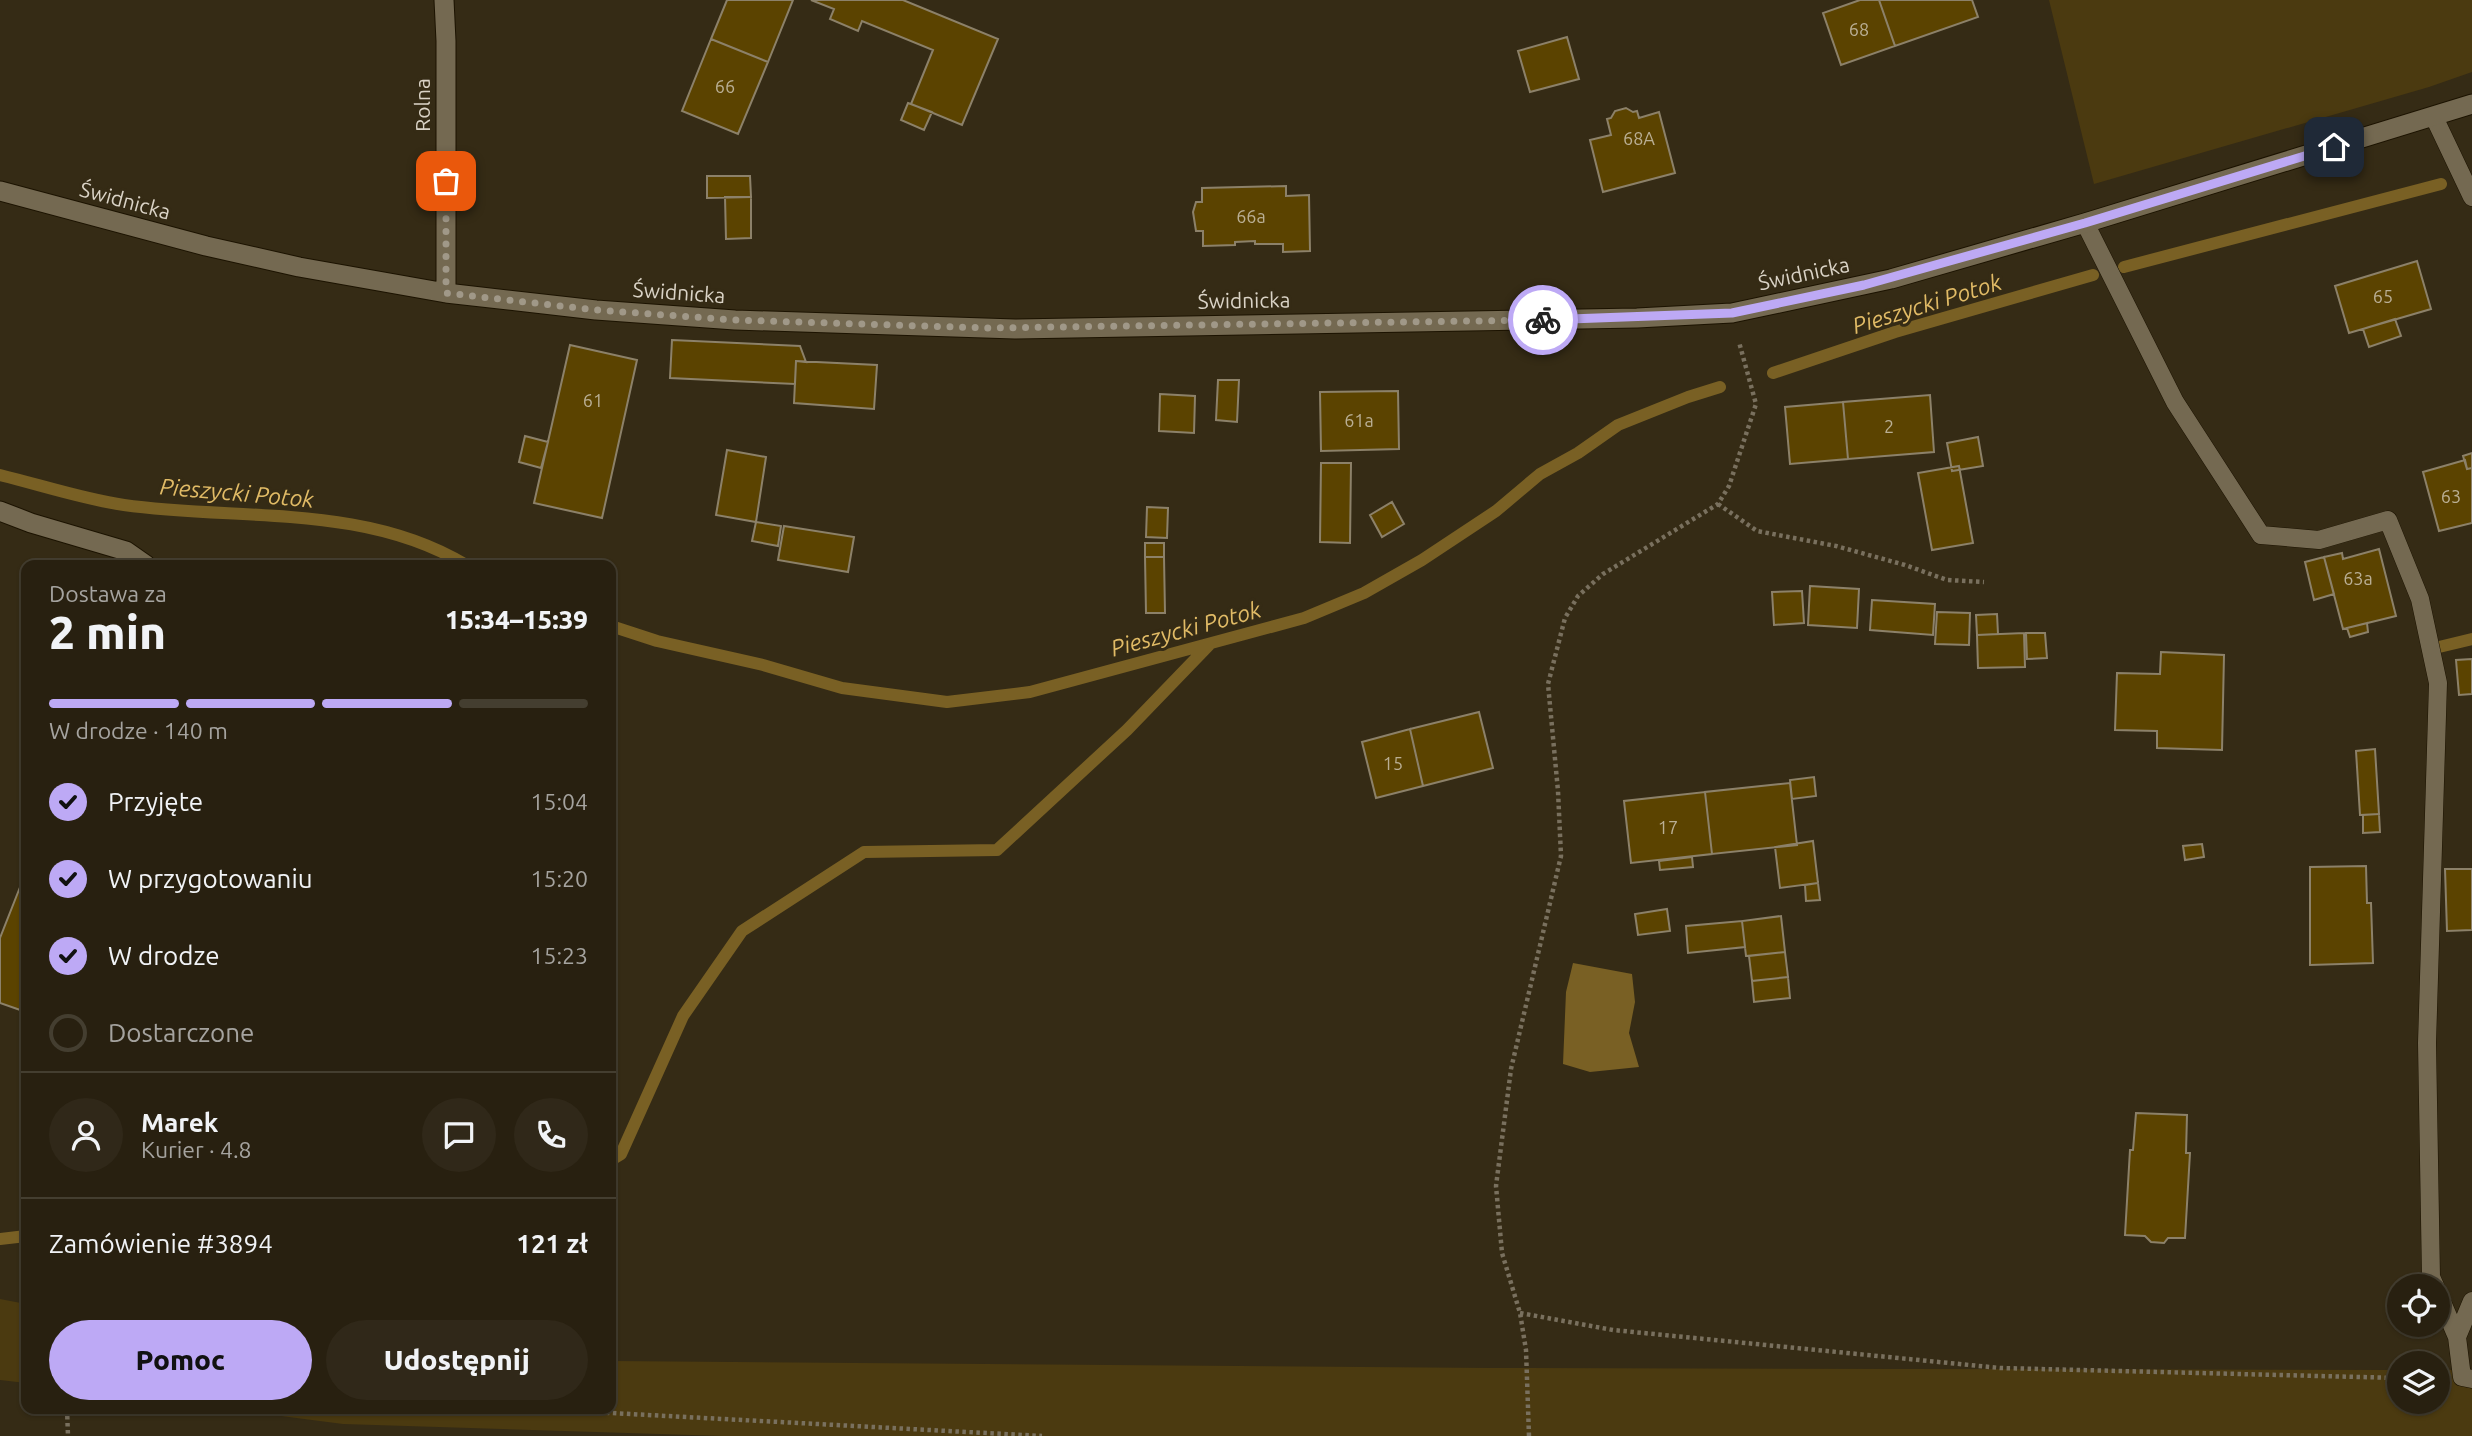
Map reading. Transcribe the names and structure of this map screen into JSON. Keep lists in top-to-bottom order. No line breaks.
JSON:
{"streets":{"street":["Rolna","Świdnicka"]},"crossings":[["Rolna","Świdnicka"]],"water":["Pieszycki Potok"],"house_numbers":["68","66","68A","66a","65","61","61a","2","63","63a","15","17"],"page":{"heading":["2 min","Dostawa za","15:34–15:39"],"panel":["Marek","Kurier · 4.8","Zamówienie #3894","121 zł"],"bar":"W drodze · 140 m","list":[["Przyjęte","15:04"],["W przygotowaniu","15:20"],["W drodze","15:23"],"Dostarczone"],"buttons":["Pomoc","Udostępnij"]}}
